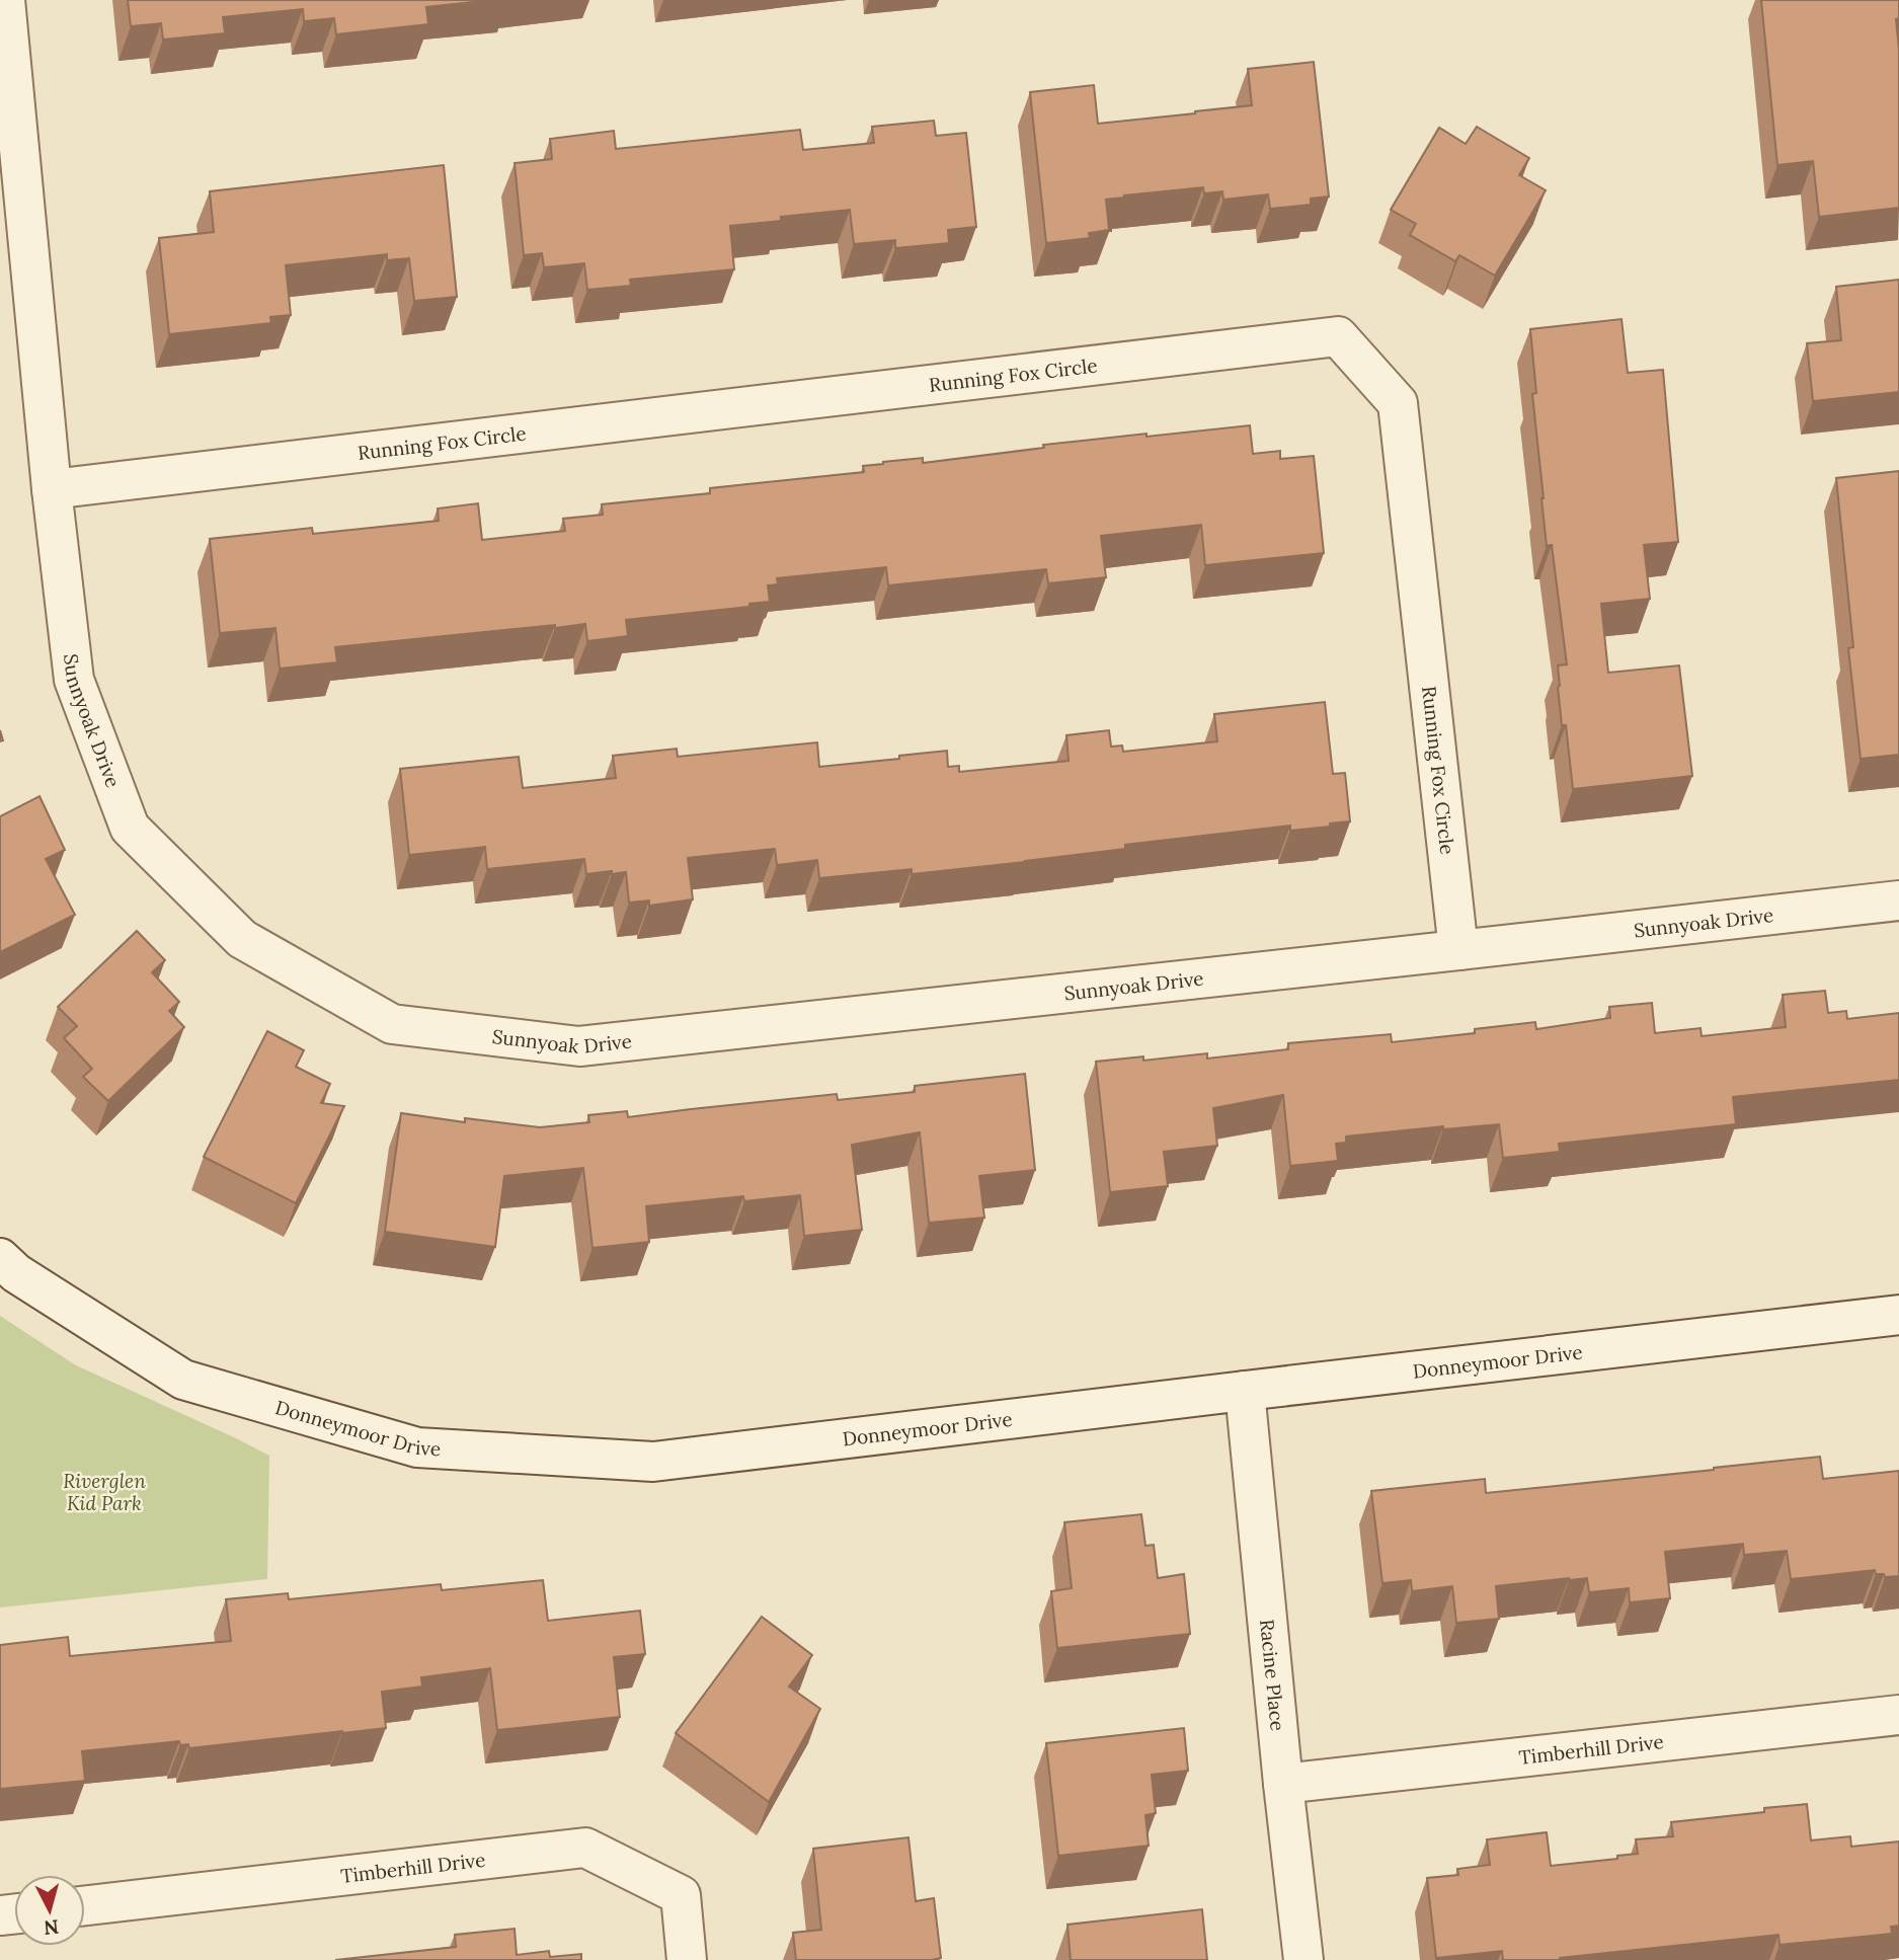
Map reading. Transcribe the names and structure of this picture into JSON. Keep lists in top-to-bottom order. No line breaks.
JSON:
{"streets":{"street":["Running Fox Circle","Sunnyoak Drive","Donneymoor Drive","Racine Place","Timberhill Drive"]},"crossings":[["Running Fox Circle","Sunnyoak Drive"],["Donneymoor Drive","Racine Place"],["Racine Place","Timberhill Drive"]],"parks":["Riverglen Kid Park"],"north":"bottom"}
